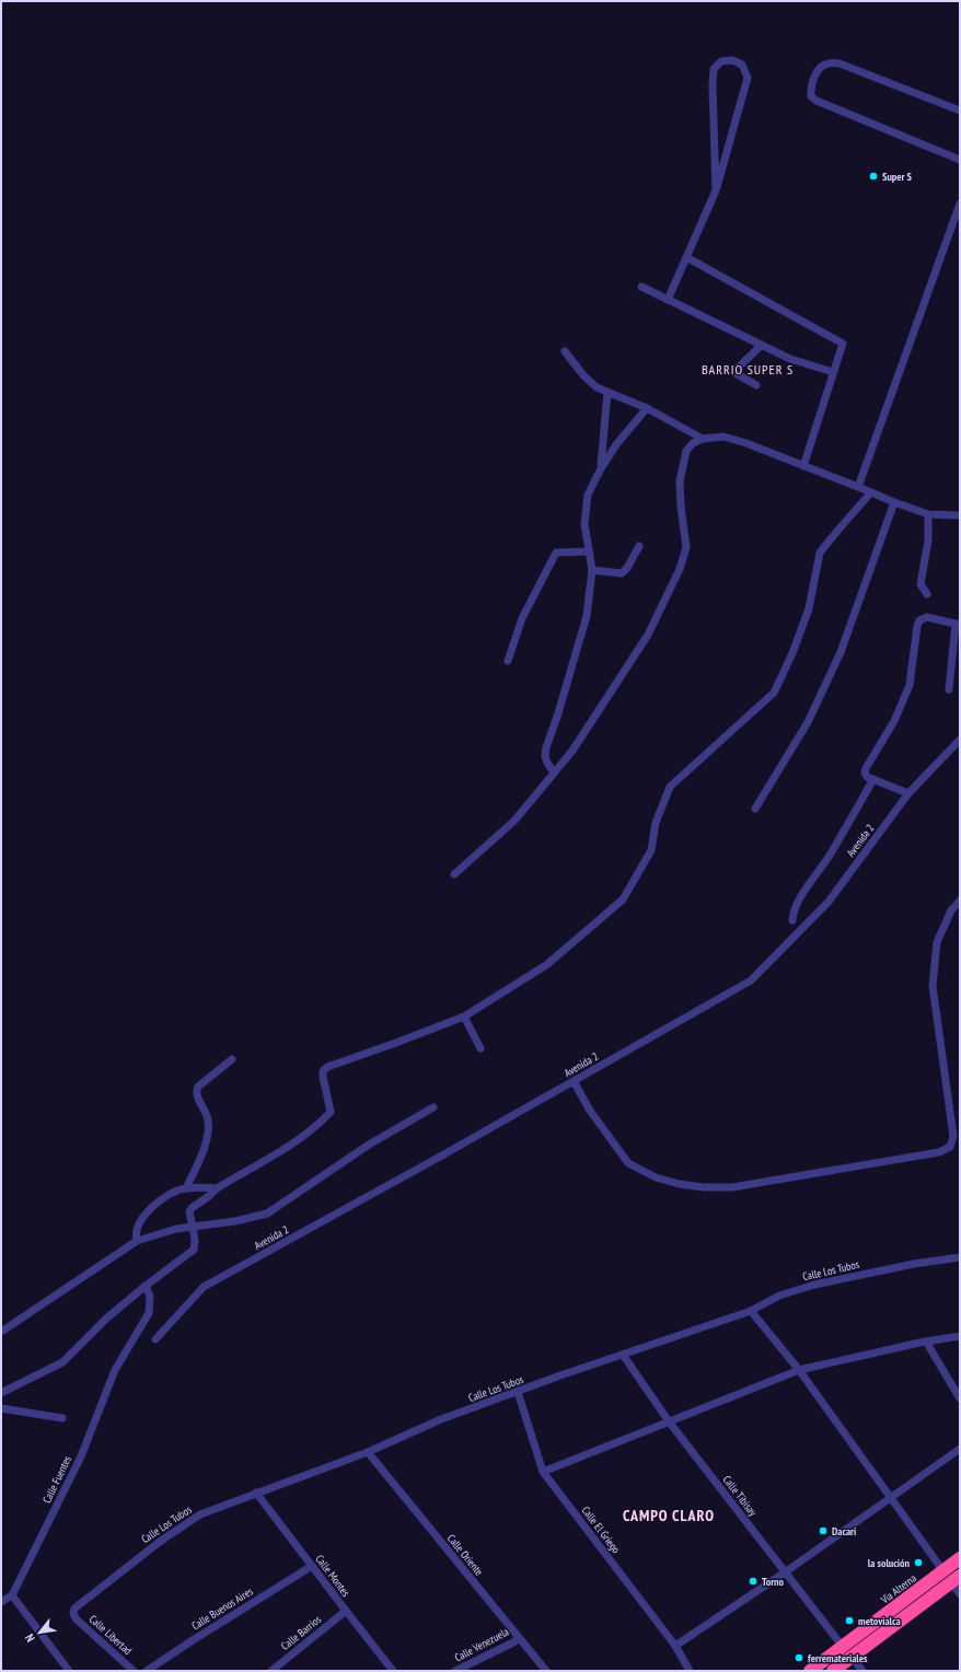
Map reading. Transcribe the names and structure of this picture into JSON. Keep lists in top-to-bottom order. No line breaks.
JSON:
{"streets":{"highway":["Vía Alterna"],"street":["Avenida 2","Calle Los Tubos","Calle Fuentes","Calle Tibisay","Calle El Griego","Calle Oriente","Calle Montes","Calle Buenos Aires","Calle Barrios","Calle Libertad","Calle Venezuela"]},"crossings":[["Calle Los Tubos","Calle Tibisay"],["Calle Los Tubos","Calle El Griego"],["Calle Los Tubos","Calle Oriente"],["Calle Los Tubos","Calle Montes"],["Calle Los Tubos","Calle Libertad"],["Calle Tibisay","Vía Alterna"],["Calle Oriente","Calle Venezuela"],["Calle Montes","Calle Buenos Aires"],["Calle Montes","Calle Barrios"]],"districts":["BARRIO SUPER S","CAMPO CLARO"],"places":["Super S","Dacari","la solución","Torno","metovialca","ferremateriales"],"north":"bottom left"}
